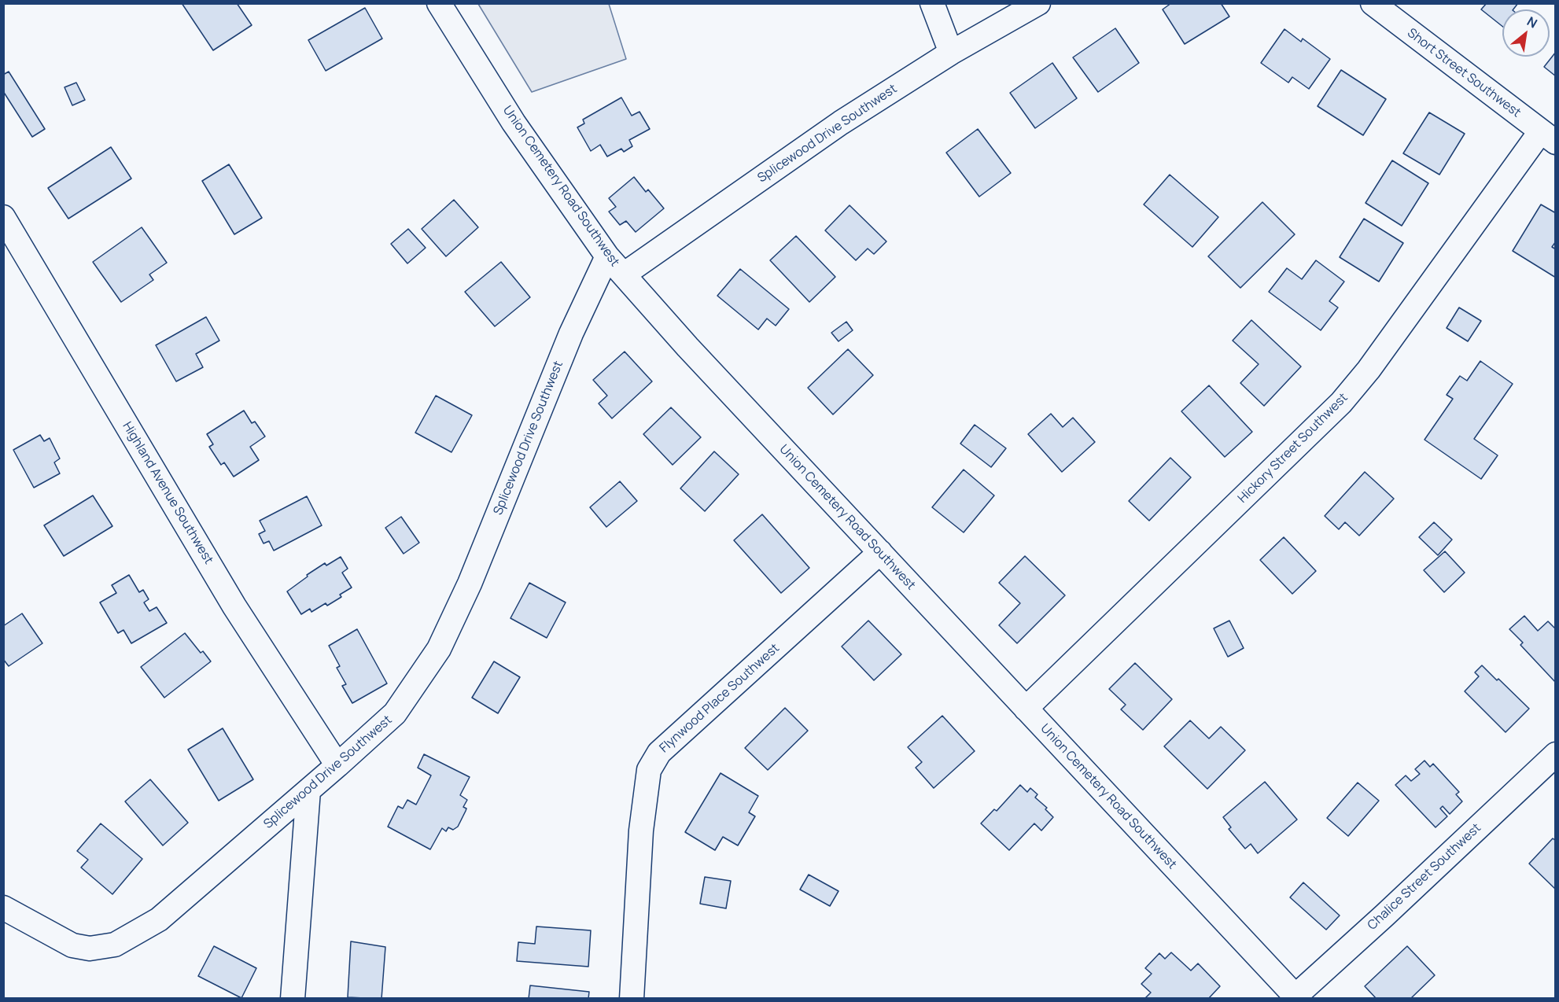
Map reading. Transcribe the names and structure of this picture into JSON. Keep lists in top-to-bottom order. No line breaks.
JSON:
{"streets":{"street":["Short Street Southwest","Splicewood Drive Southwest","Union Cemetery Road Southwest","Hickory Street Southwest","Highland Avenue Southwest","Flynwood Place Southwest","Chalice Street Southwest"]},"crossings":[["Short Street Southwest","Hickory Street Southwest"],["Splicewood Drive Southwest","Union Cemetery Road Southwest"],["Splicewood Drive Southwest","Highland Avenue Southwest"],["Union Cemetery Road Southwest","Hickory Street Southwest"],["Union Cemetery Road Southwest","Flynwood Place Southwest"],["Union Cemetery Road Southwest","Chalice Street Southwest"]],"north":"top right"}
